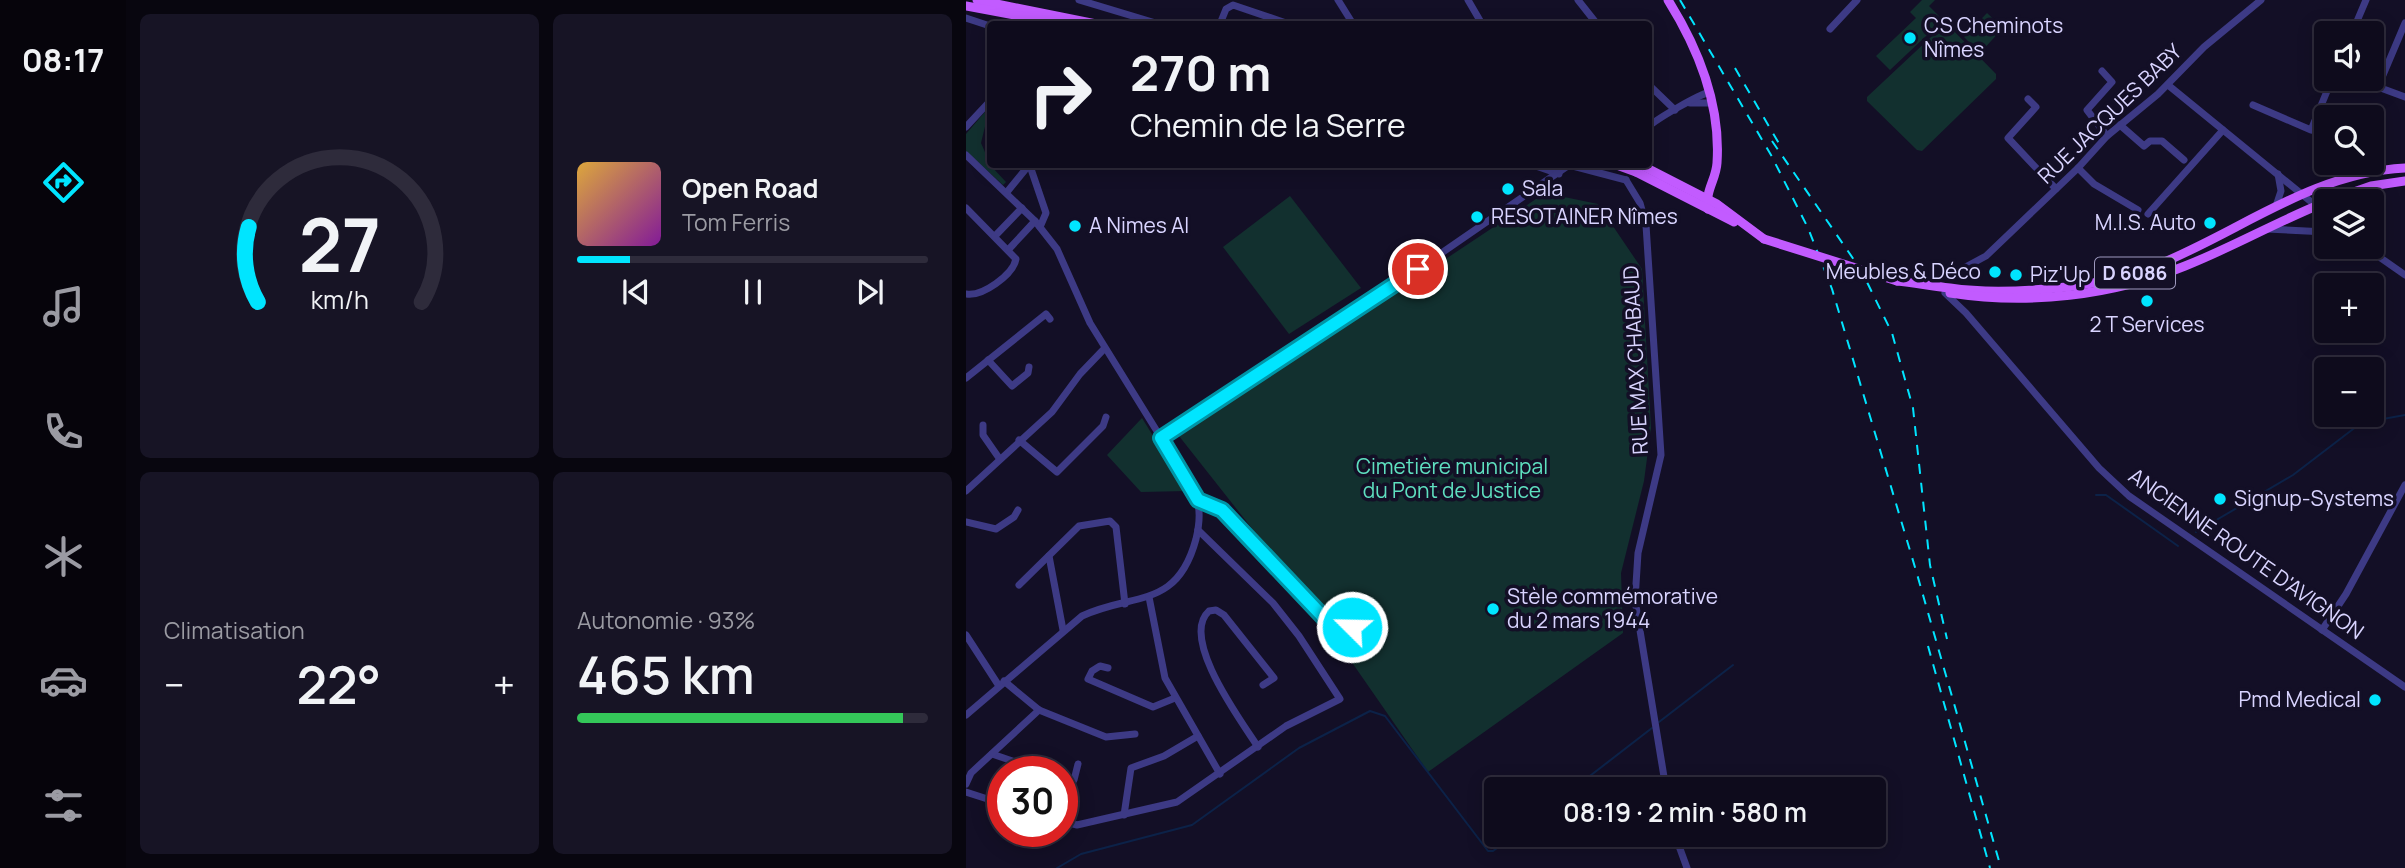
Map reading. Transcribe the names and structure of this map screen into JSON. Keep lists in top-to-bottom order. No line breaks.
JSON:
{"streets":{"main road":["D 6086"],"street":["RUE JACQUES BABY","RUE MAX CHABAUD","ANCIENNE ROUTE D'AVIGNON"]},"crossings":[["D 6086","ANCIENNE ROUTE D'AVIGNON"]],"parks":["Cimetière municipal du Pont de Justice"],"places":["CS Cheminots Nîmes","Sala","RESOTAINER Nîmes","M.I.S. Auto","A Nimes Al","Meubles & Déco","Piz'Up","2 T Services","Signup-Systems","Stèle commémorative du 2 mars 1944","Pmd Medical"],"page":{"tabs":"08:17","map_buttons":["+","−"],"turn":["270 m","Chemin de la Serre"],"song":["Open Road","Tom Ferris"],"tile":["Climatisation",["Autonomie · 93%","465 km"]],"heat":["−","22°","+"],"limit":"30","trip":"08:19 · 2 min · 580 m","gauge":["27","km/h"]}}
